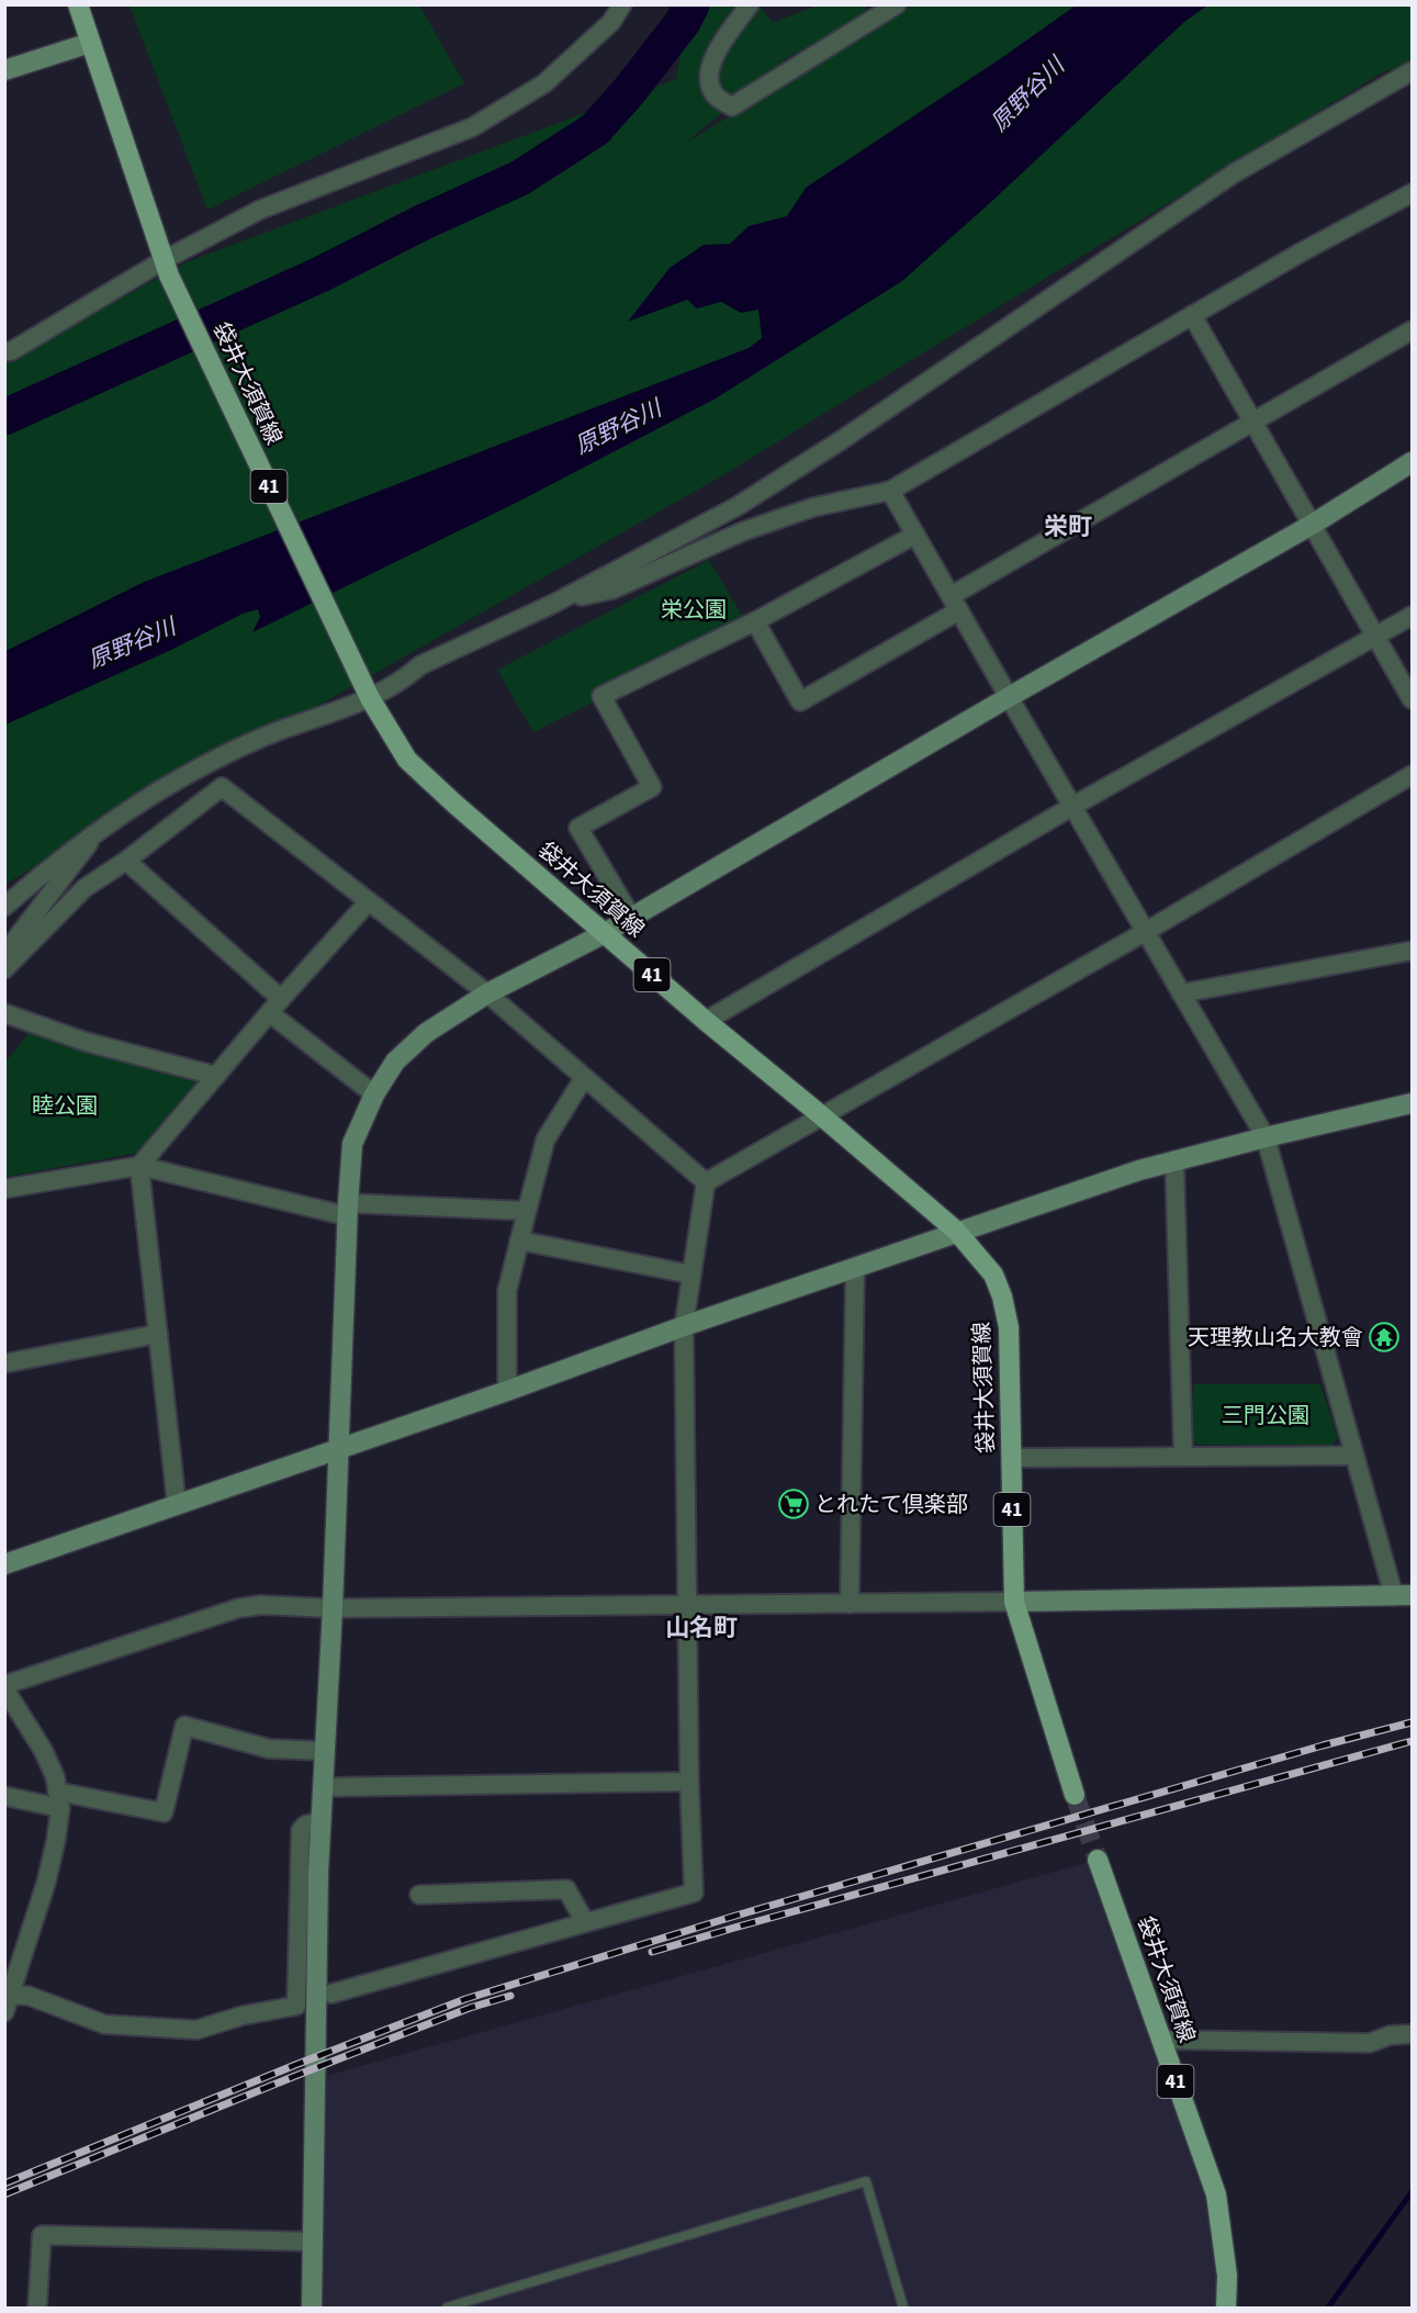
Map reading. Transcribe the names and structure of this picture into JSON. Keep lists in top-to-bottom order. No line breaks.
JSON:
{"streets":{"main road":["袋井大須賀線","41"]},"districts":["栄町","山名町"],"water":["原野谷川"],"parks":["栄公園","睦公園","三門公園"],"places":{"temple":["天理教山名大教會"],"supermarket":["とれたて倶楽部"]}}
